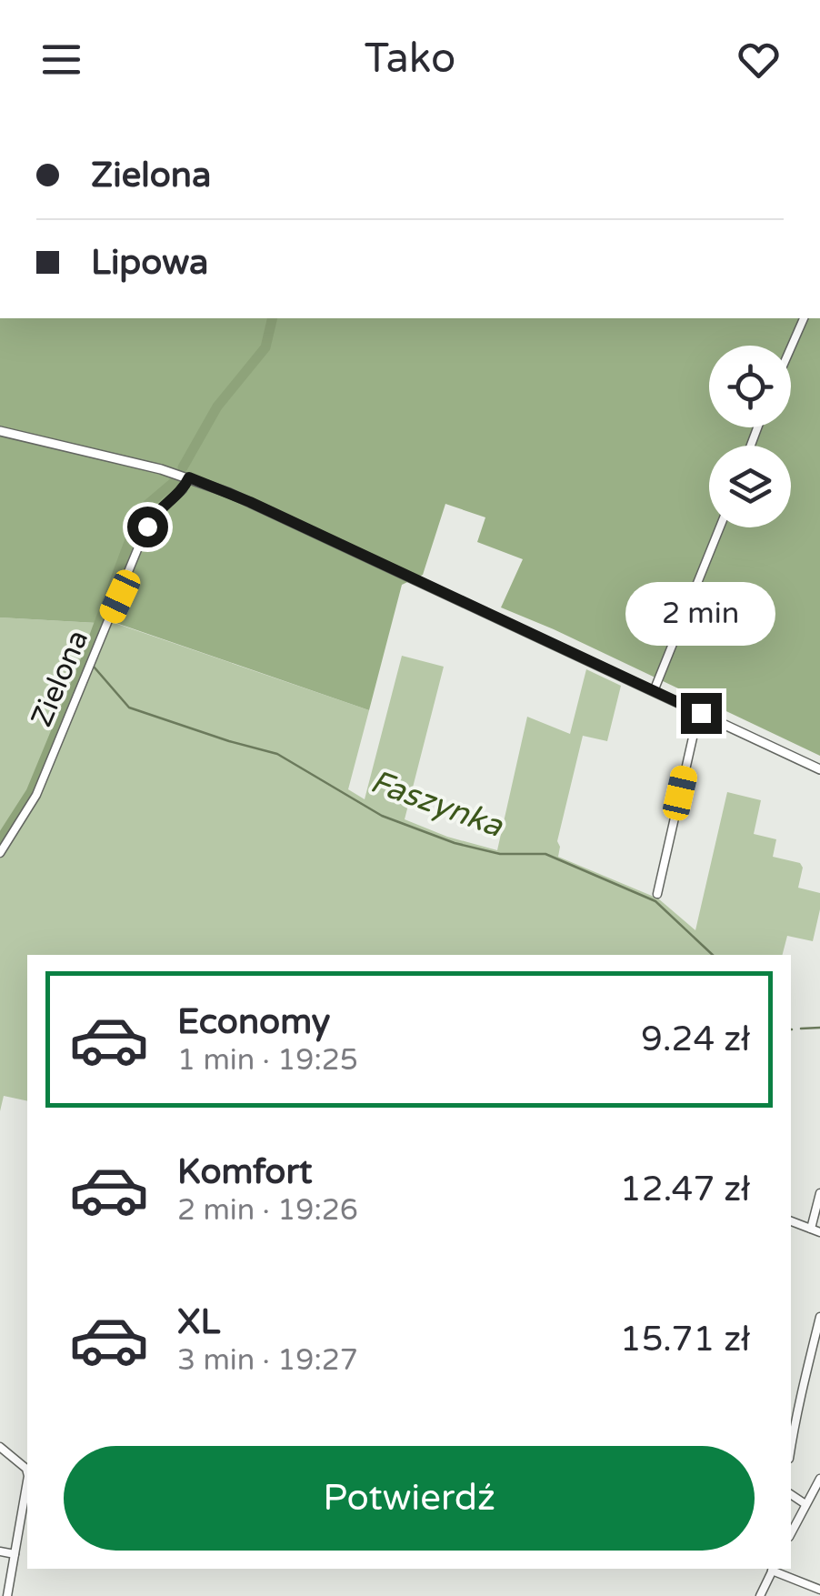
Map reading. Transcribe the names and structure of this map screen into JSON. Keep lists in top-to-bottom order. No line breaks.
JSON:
{"streets":{"street":["Zielona"]},"water":["Faszynka"],"page":{"header":"Tako","banner":["Zielona","Lipowa"],"bubble":"2 min","list":[{"name":"Economy","note":"1 min · 19:25","value":"9.24 zł"},{"name":"Komfort","note":"2 min · 19:26","value":"12.47 zł"},{"name":"XL","note":"3 min · 19:27","value":"15.71 zł"}],"buttons":"Potwierdź"}}
